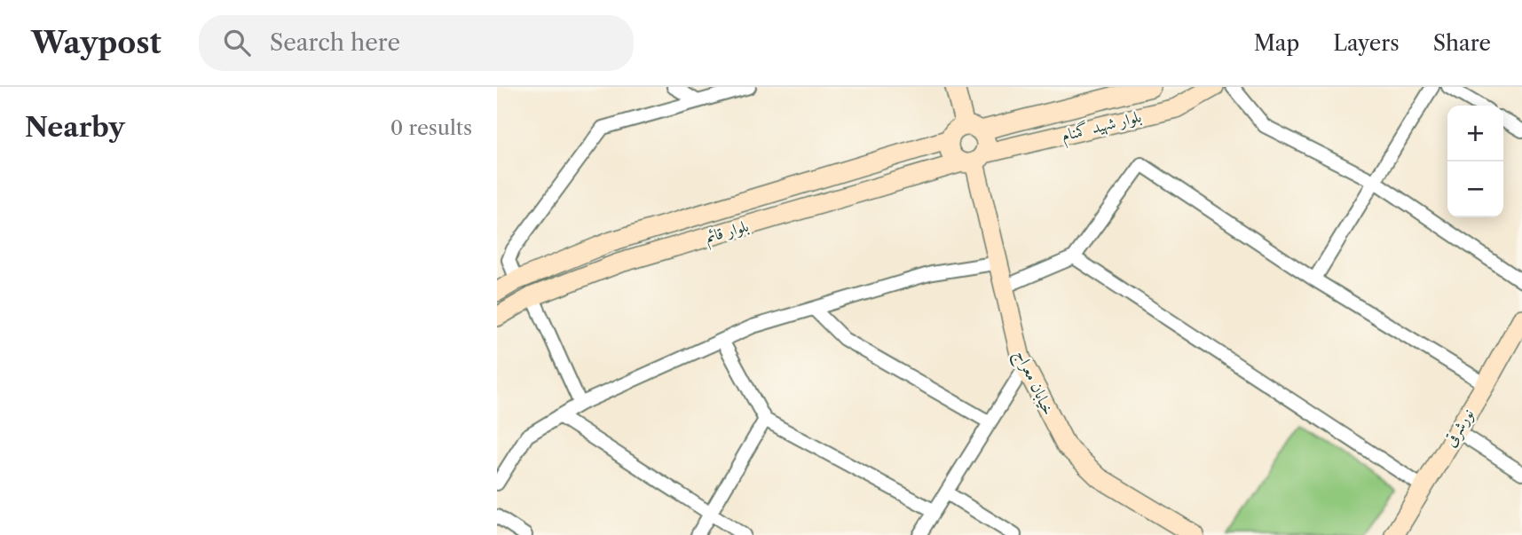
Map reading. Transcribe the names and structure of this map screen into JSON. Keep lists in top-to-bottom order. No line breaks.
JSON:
{"streets":{"main road":["بلوار شهید گمنام","بلوار قائم","خیابان معراج","نورشرقی"]},"crossings":[["بلوار شهید گمنام","بلوار قائم"],["بلوار شهید گمنام","خیابان معراج"],["بلوار قائم","خیابان معراج"]],"page":{"header":"Waypost","search":"Search here","nav":["Map","Layers","Share"],"heading":["Nearby","0 results"],"map_buttons":["+","−"]}}
